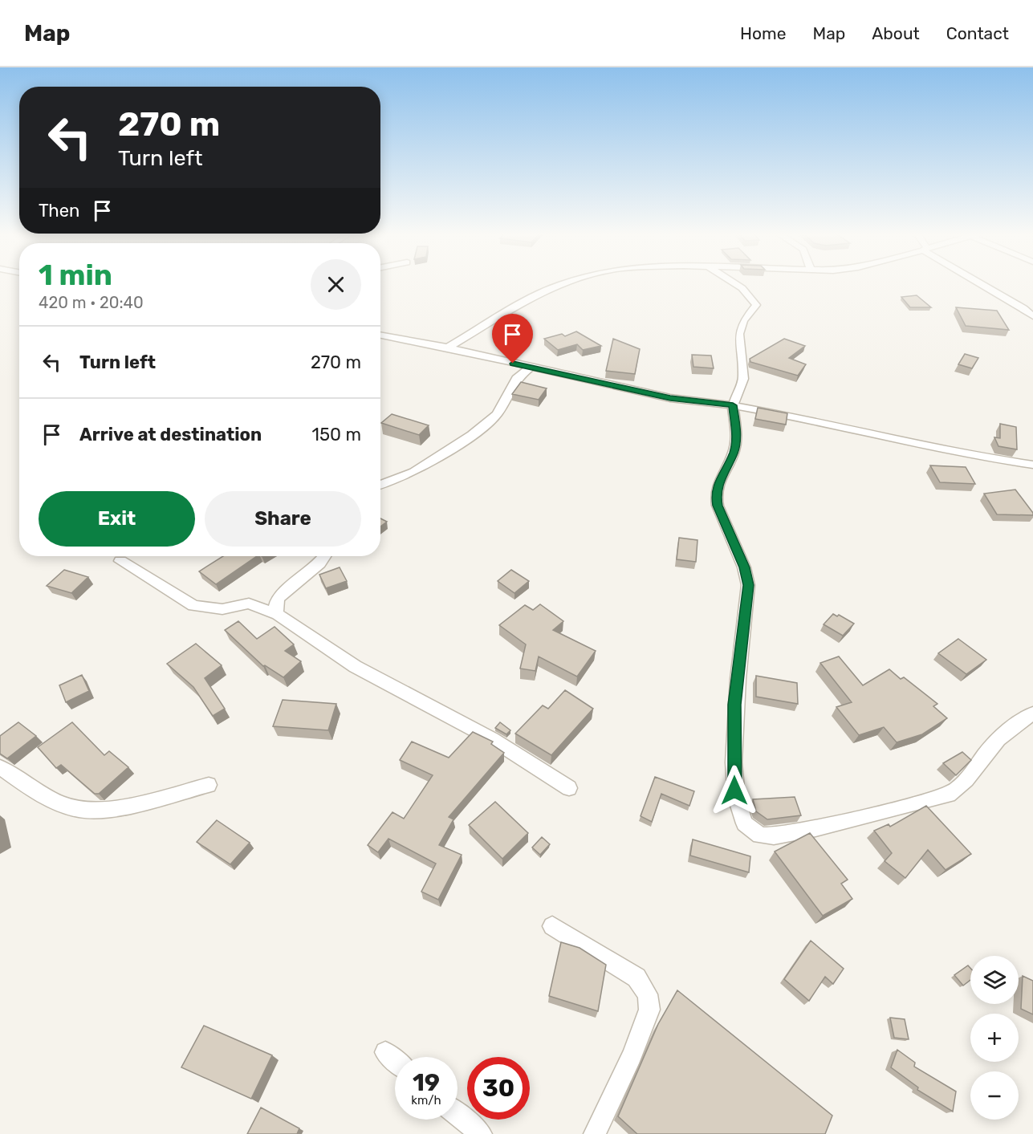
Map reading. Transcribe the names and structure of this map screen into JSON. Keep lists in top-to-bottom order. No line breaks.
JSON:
{"page":{"header":"Map","nav":["Home","Map","About","Contact"],"turn":["270 m","Turn left"],"then":"Then","heading":["1 min","420 m · 20:40"],"list":[{"name":"Turn left","value":"270 m"},{"name":"Arrive at destination","value":"150 m"}],"buttons":["Exit","Share"],"map_buttons":["+","−"],"speed":"19 km/h","limit":"30"}}
